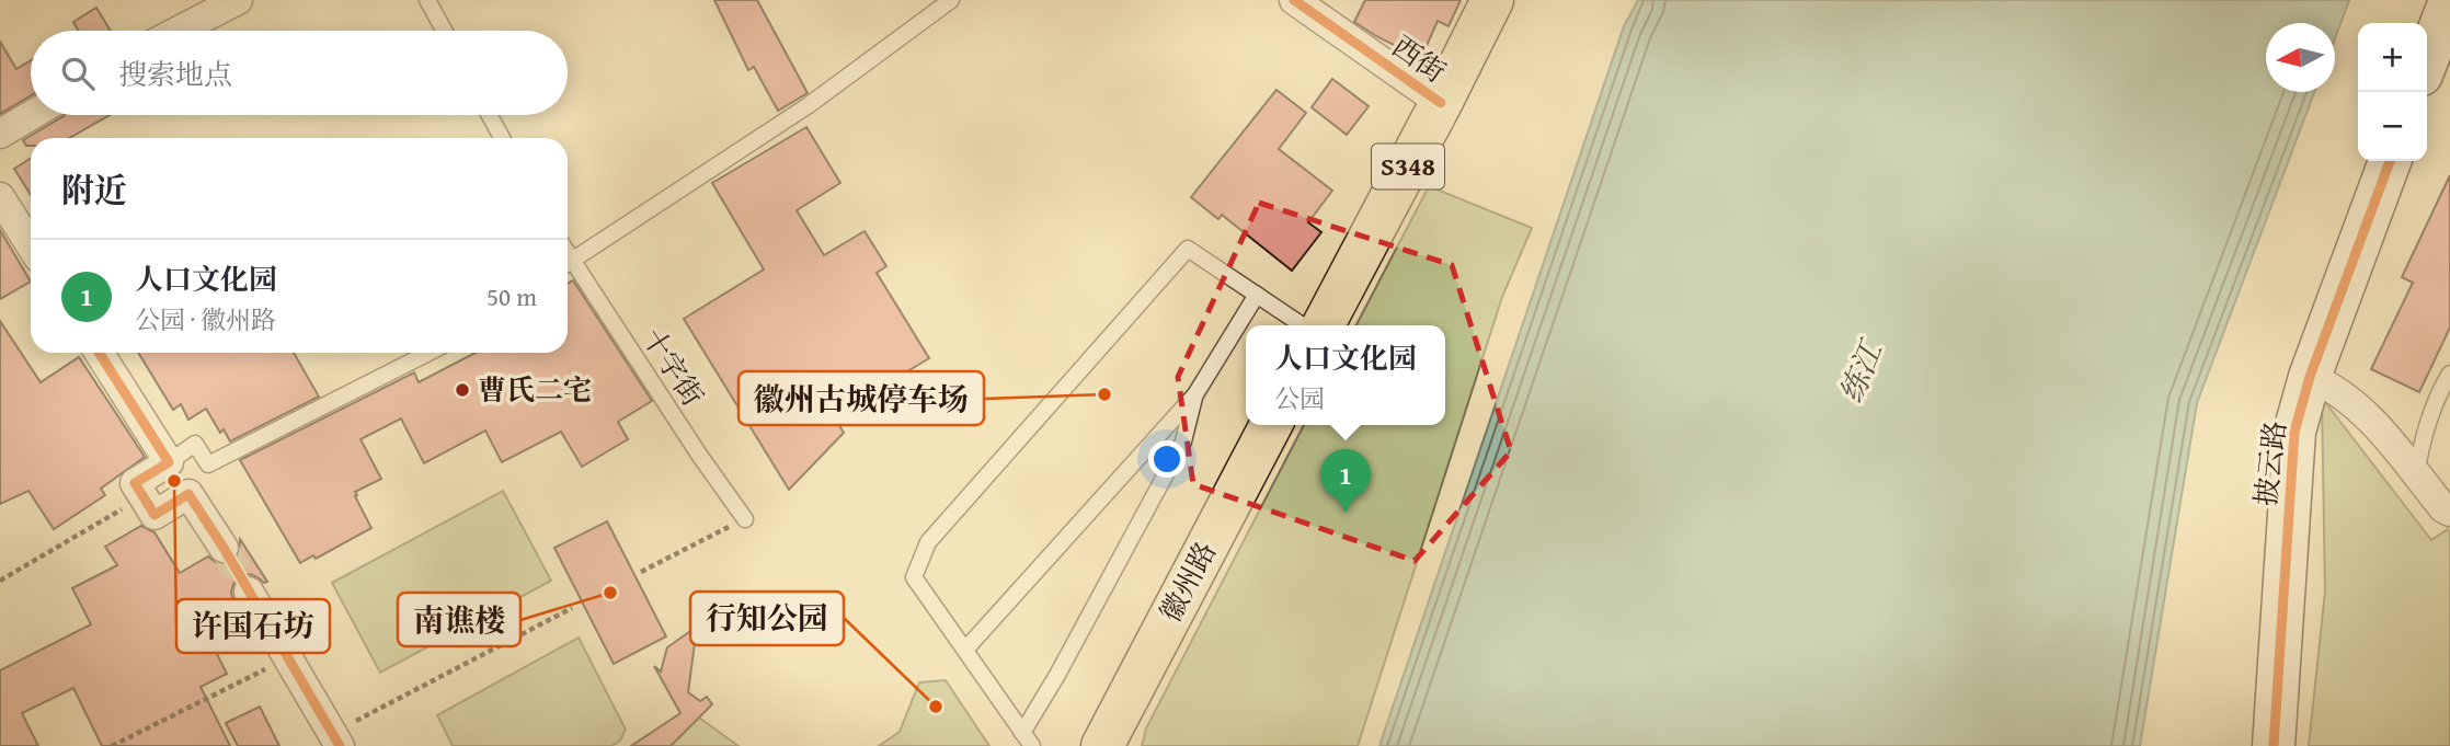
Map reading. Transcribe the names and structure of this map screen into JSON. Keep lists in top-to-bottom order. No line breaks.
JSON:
{"streets":{"main road":["S348","徽州路"],"street":["西街","披云路"],"lane":["十字街"]},"crossings":[["西街","S348"]],"water":["练江"],"places":["曹氏二宅","徽州古城停车场","许国石坊","南谯楼","行知公园"],"north":"left","page":{"map_buttons":["+","−"],"search":"搜索地点","heading":"附近","list":[{"mark":"1","name":"人口文化园","note":"公园 · 徽州路","value":"50 m"}],"popup":["人口文化园","公园"],"pins":"1"}}
